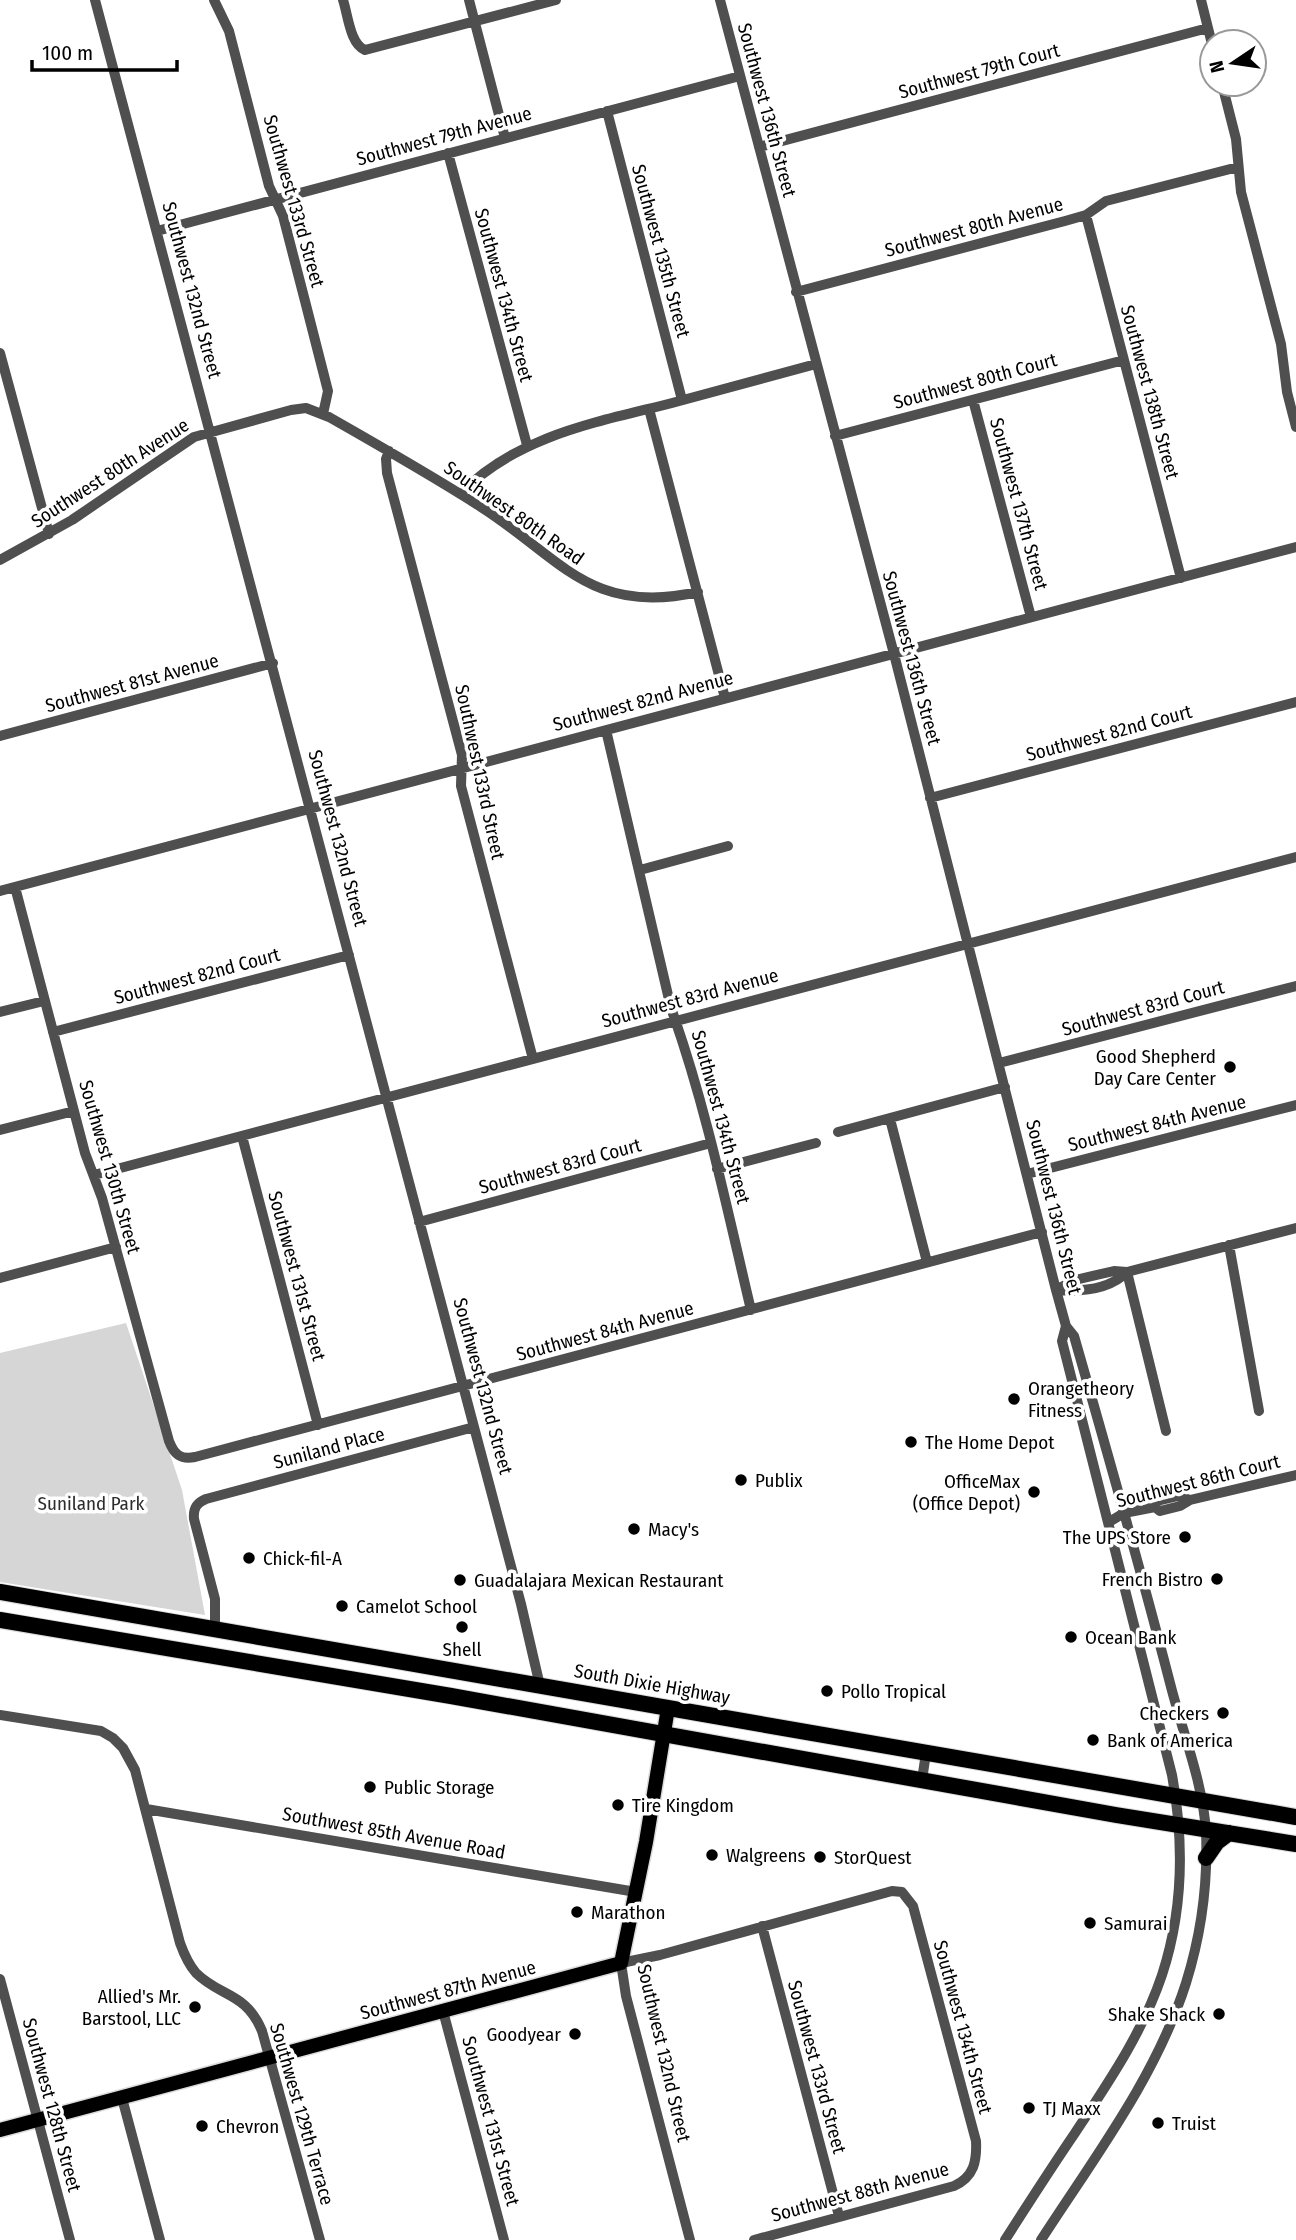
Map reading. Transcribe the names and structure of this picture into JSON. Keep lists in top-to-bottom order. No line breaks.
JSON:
{"streets":{"highway":["South Dixie Highway"],"main road":["Southwest 132nd Street","Southwest 87th Avenue"],"street":["Southwest 79th Court","Southwest 136th Street","Southwest 79th Avenue","Southwest 133rd Street","Southwest 80th Avenue","Southwest 135th Street","Southwest 134th Street","Southwest 80th Court","Southwest 138th Street","Southwest 137th Street","Southwest 80th Road","Southwest 81st Avenue","Southwest 82nd Avenue","Southwest 82nd Court","Southwest 83rd Avenue","Southwest 83rd Court","Southwest 84th Avenue","Southwest 130th Street","Southwest 131st Street","Suniland Place","Southwest 86th Court","Southwest 85th Avenue Road","Southwest 128th Street","Southwest 129th Terrace","Southwest 88th Avenue"]},"crossings":[["Southwest 79th Court","Southwest 136th Street"],["Southwest 136th Street","Southwest 79th Avenue"],["Southwest 136th Street","Southwest 80th Avenue"],["Southwest 136th Street","Southwest 80th Court"],["Southwest 136th Street","Southwest 82nd Avenue"],["Southwest 136th Street","Southwest 82nd Court"],["Southwest 136th Street","Southwest 83rd Avenue"],["Southwest 136th Street","Southwest 83rd Court"],["Southwest 136th Street","Southwest 84th Avenue"],["Southwest 136th Street","Southwest 86th Court"],["Southwest 136th Street","South Dixie Highway"],["Southwest 79th Avenue","Southwest 133rd Street"],["Southwest 79th Avenue","Southwest 135th Street"],["Southwest 79th Avenue","Southwest 132nd Street"],["Southwest 79th Avenue","Southwest 134th Street"],["Southwest 133rd Street","Southwest 80th Avenue"],["Southwest 133rd Street","Southwest 80th Road"],["Southwest 133rd Street","Southwest 82nd Avenue"],["Southwest 133rd Street","Southwest 83rd Avenue"],["Southwest 133rd Street","Southwest 87th Avenue"],["Southwest 133rd Street","Southwest 88th Avenue"],["Southwest 80th Avenue","Southwest 132nd Street"],["Southwest 80th Avenue","Southwest 138th Street"],["Southwest 80th Avenue","Southwest 80th Road"],["Southwest 132nd Street","Southwest 81st Avenue"],["Southwest 132nd Street","Southwest 82nd Avenue"],["Southwest 132nd Street","Southwest 82nd Court"],["Southwest 132nd Street","Southwest 83rd Avenue"],["Southwest 132nd Street","Southwest 83rd Court"],["Southwest 132nd Street","Southwest 84th Avenue"],["Southwest 132nd Street","Suniland Place"],["Southwest 132nd Street","South Dixie Highway"],["Southwest 132nd Street","Southwest 85th Avenue Road"],["Southwest 132nd Street","Southwest 87th Avenue"],["Southwest 134th Street","Southwest 82nd Avenue"],["Southwest 134th Street","Southwest 83rd Avenue"],["Southwest 134th Street","Southwest 83rd Court"],["Southwest 134th Street","Southwest 84th Avenue"],["Southwest 134th Street","Southwest 87th Avenue"],["Southwest 134th Street","Southwest 88th Avenue"],["Southwest 80th Court","Southwest 138th Street"],["Southwest 80th Court","Southwest 137th Street"],["Southwest 138th Street","Southwest 82nd Avenue"],["Southwest 137th Street","Southwest 82nd Avenue"],["Southwest 82nd Avenue","Southwest 130th Street"],["Southwest 82nd Court","Southwest 130th Street"],["Southwest 83rd Avenue","Southwest 130th Street"],["Southwest 83rd Avenue","Southwest 131st Street"],["Southwest 84th Avenue","Southwest 130th Street"],["Southwest 84th Avenue","Southwest 131st Street"],["Southwest 131st Street","Southwest 87th Avenue"],["Suniland Place","South Dixie Highway"],["Southwest 85th Avenue Road","Southwest 129th Terrace"],["Southwest 87th Avenue","Southwest 128th Street"],["Southwest 87th Avenue","Southwest 129th Terrace"]],"parks":["Suniland Park"],"places":["Good Shepherd Day Care Center","Orangetheory Fitness","The Home Depot","Publix","OfficeMax (Office Depot)","Macy's","The UPS Store","Chick-fil-A","French Bistro","Guadalajara Mexican Restaurant","Camelot School","Shell","Ocean Bank","Pollo Tropical","Checkers","Bank of America","Public Storage","Tire Kingdom","Walgreens","StorQuest","Marathon","Samurai","Allied's Mr. Barstool, LLC","Shake Shack","Goodyear","TJ Maxx","Truist","Chevron"],"scale_bar":"100 m","north":"left"}
